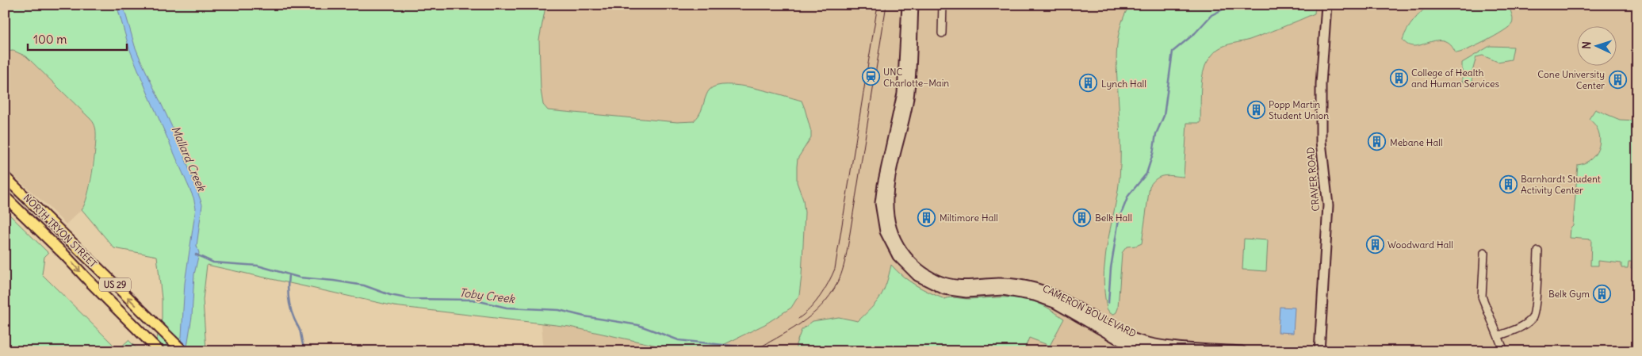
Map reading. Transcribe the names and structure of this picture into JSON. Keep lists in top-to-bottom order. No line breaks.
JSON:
{"streets":{"main road":["NORTH TRYON STREET","US 29"],"street":["CRAVER ROAD","CAMERON BOULEVARD"]},"water":["Mallard Creek","Toby Creek"],"places":{"station":["UNC Charlotte–Main"],"building":["College of Health and Human Services","Cone University Center","Lynch Hall","Popp Martin Student Union","Mebane Hall","Barnhardt Student Activity Center","Miltimore Hall","Belk Hall","Woodward Hall","Belk Gym"]},"scale_bar":"100 m","north":"left"}
